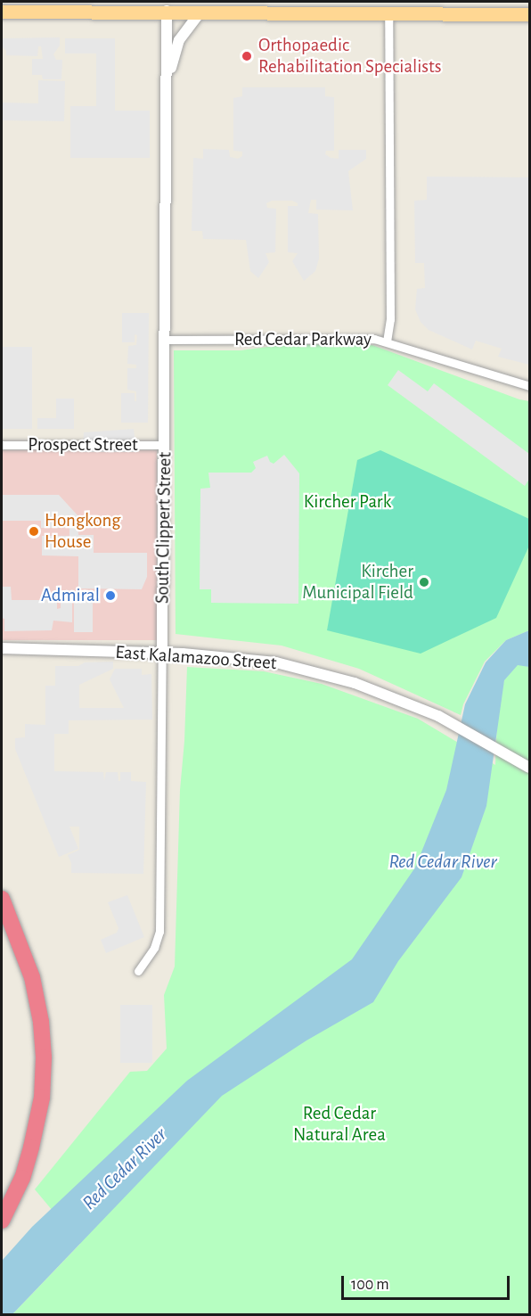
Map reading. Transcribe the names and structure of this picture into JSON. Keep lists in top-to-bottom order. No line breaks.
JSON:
{"streets":{"street":["Red Cedar Parkway","Prospect Street","South Clippert Street","East Kalamazoo Street"]},"crossings":[["Red Cedar Parkway","South Clippert Street"],["Prospect Street","South Clippert Street"],["South Clippert Street","East Kalamazoo Street"]],"water":["Red Cedar River"],"parks":["Kircher Park","Red Cedar Natural Area"],"places":["Orthopaedic Rehabilitation Specialists","Hongkong House","Kircher Municipal Field","Admiral"],"scale_bar":"100 m"}
